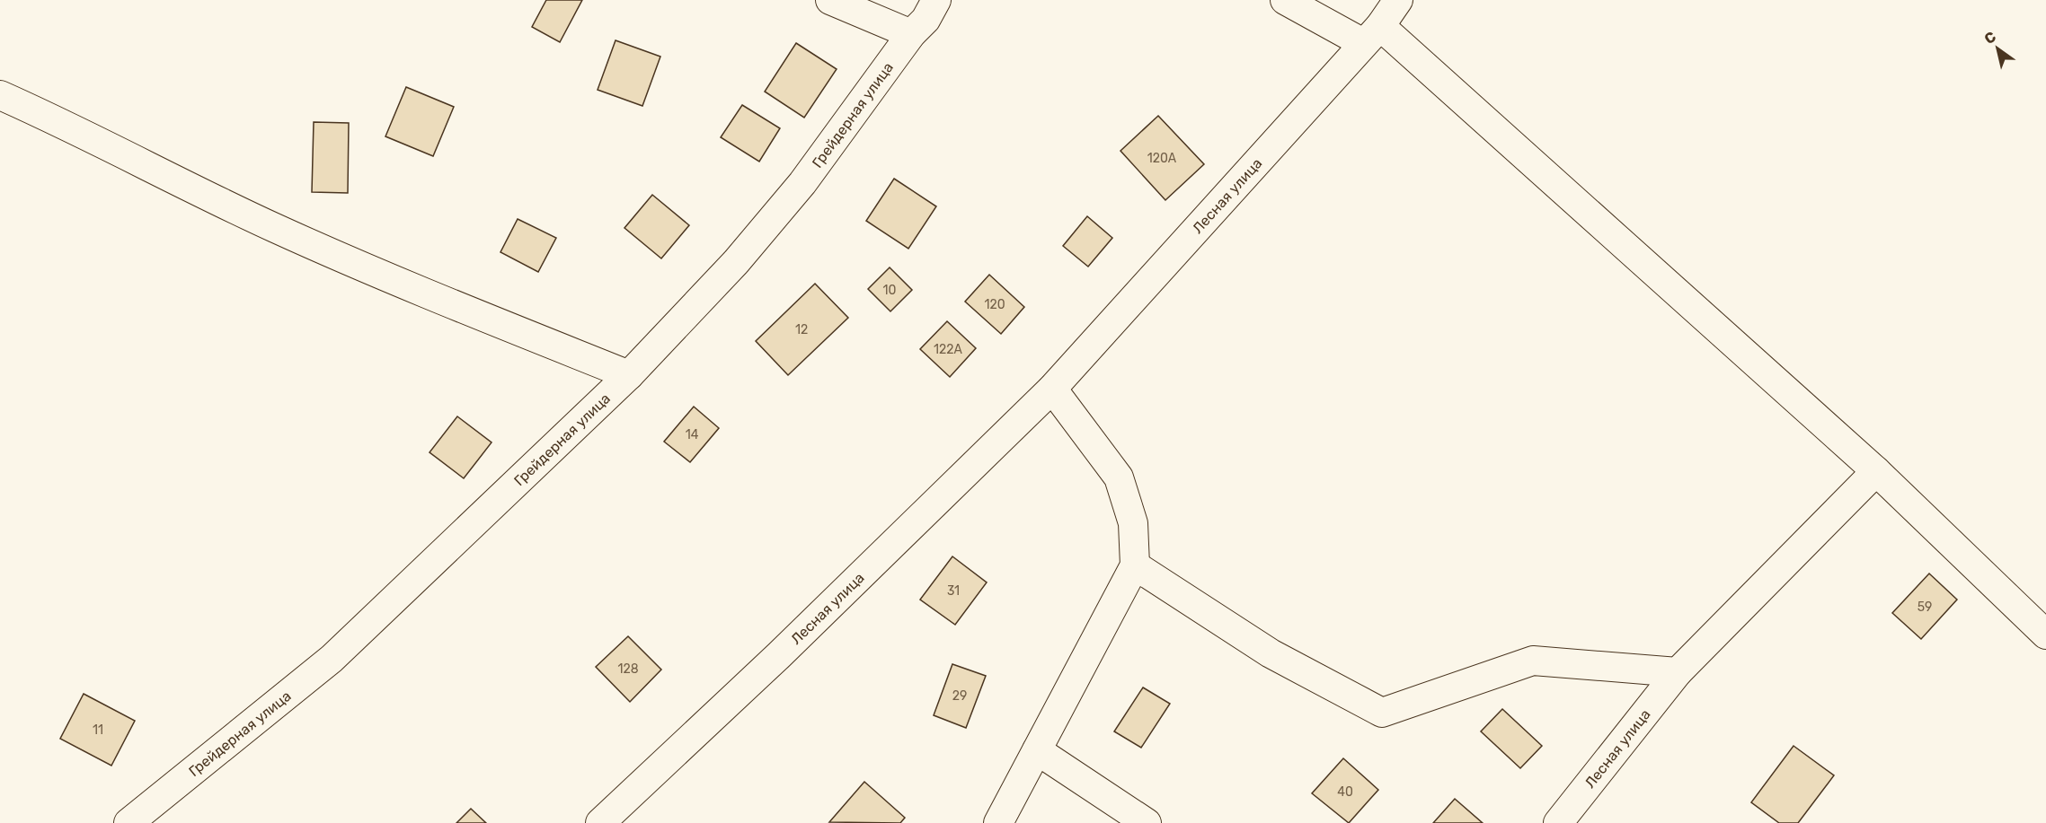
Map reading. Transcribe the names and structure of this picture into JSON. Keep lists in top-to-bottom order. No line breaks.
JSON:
{"streets":{"street":["Грейдерная улица","Лесная улица"]},"house_numbers":["120А","10","120","12","122А","14","31","59","128","29","11","40"],"north":"top left"}
